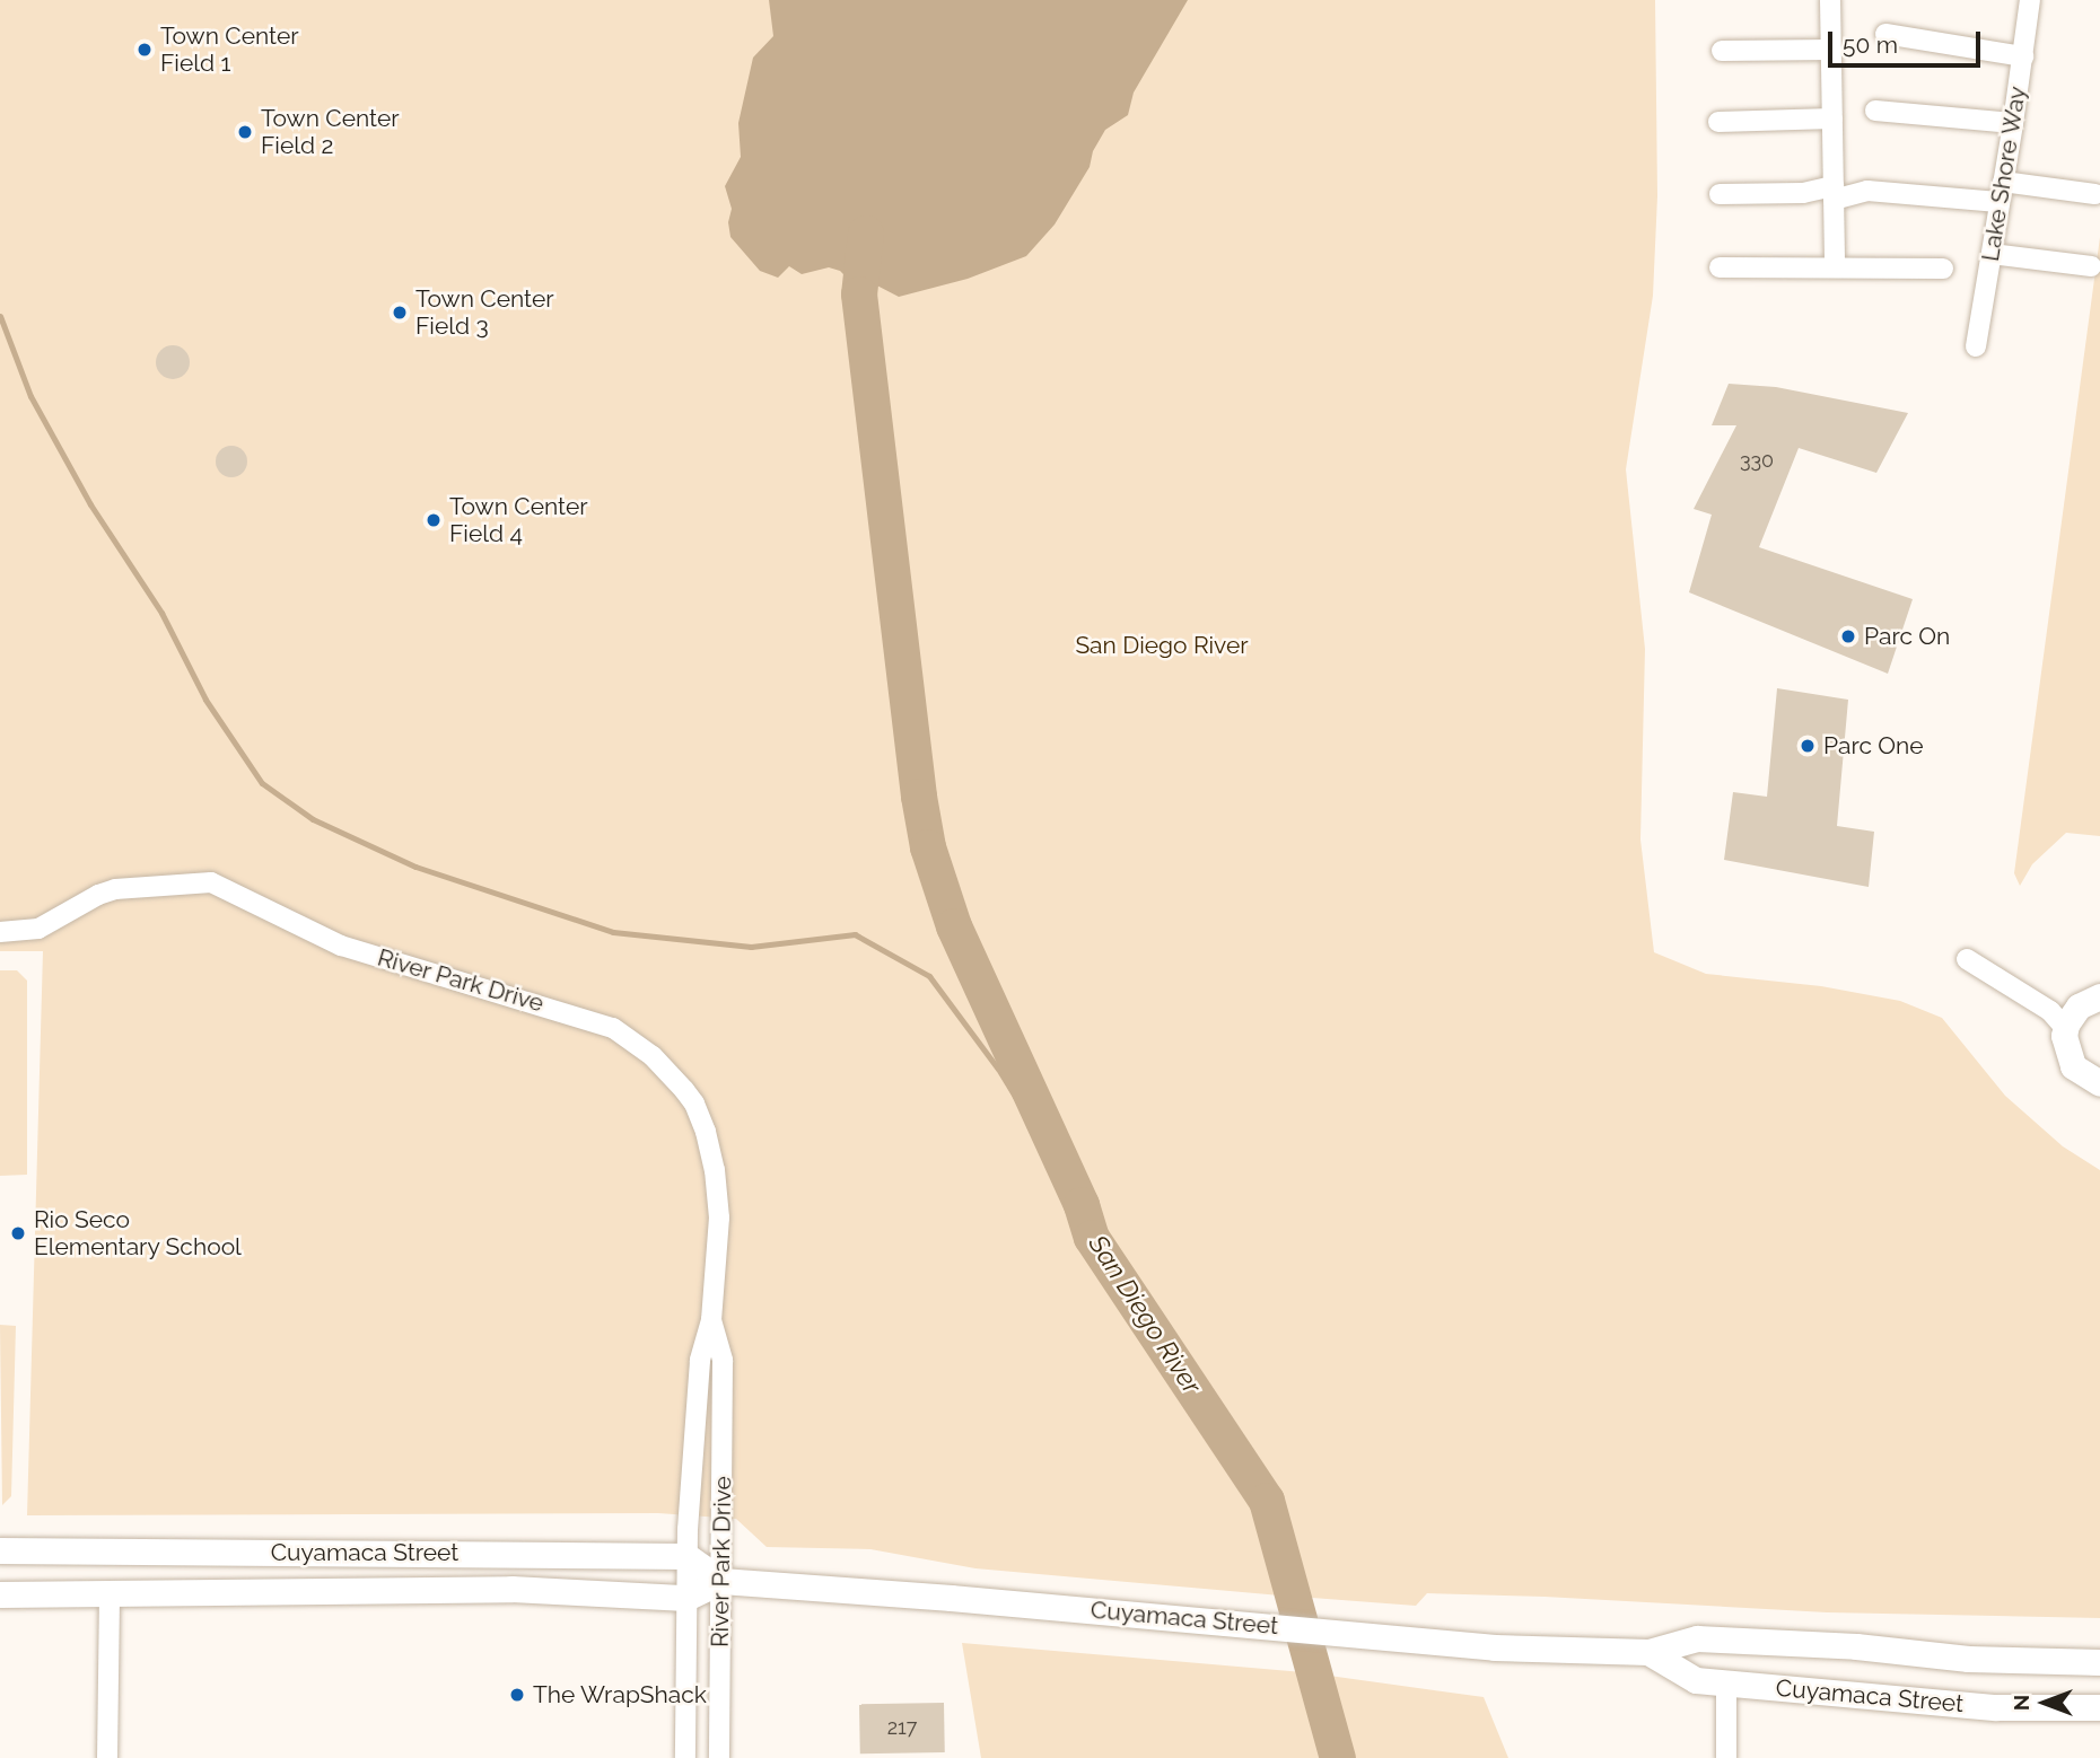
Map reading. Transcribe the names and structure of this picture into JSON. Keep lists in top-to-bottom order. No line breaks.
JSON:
{"streets":{"main road":["Cuyamaca Street"],"street":["Lake Shore Way","River Park Drive"]},"crossings":[["River Park Drive","Cuyamaca Street"]],"water":["San Diego River"],"parks":["San Diego River"],"places":["Town Center Field 1","Town Center Field 2","Town Center Field 3","Town Center Field 4","Parc On","Parc One","Rio Seco Elementary School","The WrapShack"],"house_numbers":["330","217"],"scale_bar":"50 m","north":"left"}
